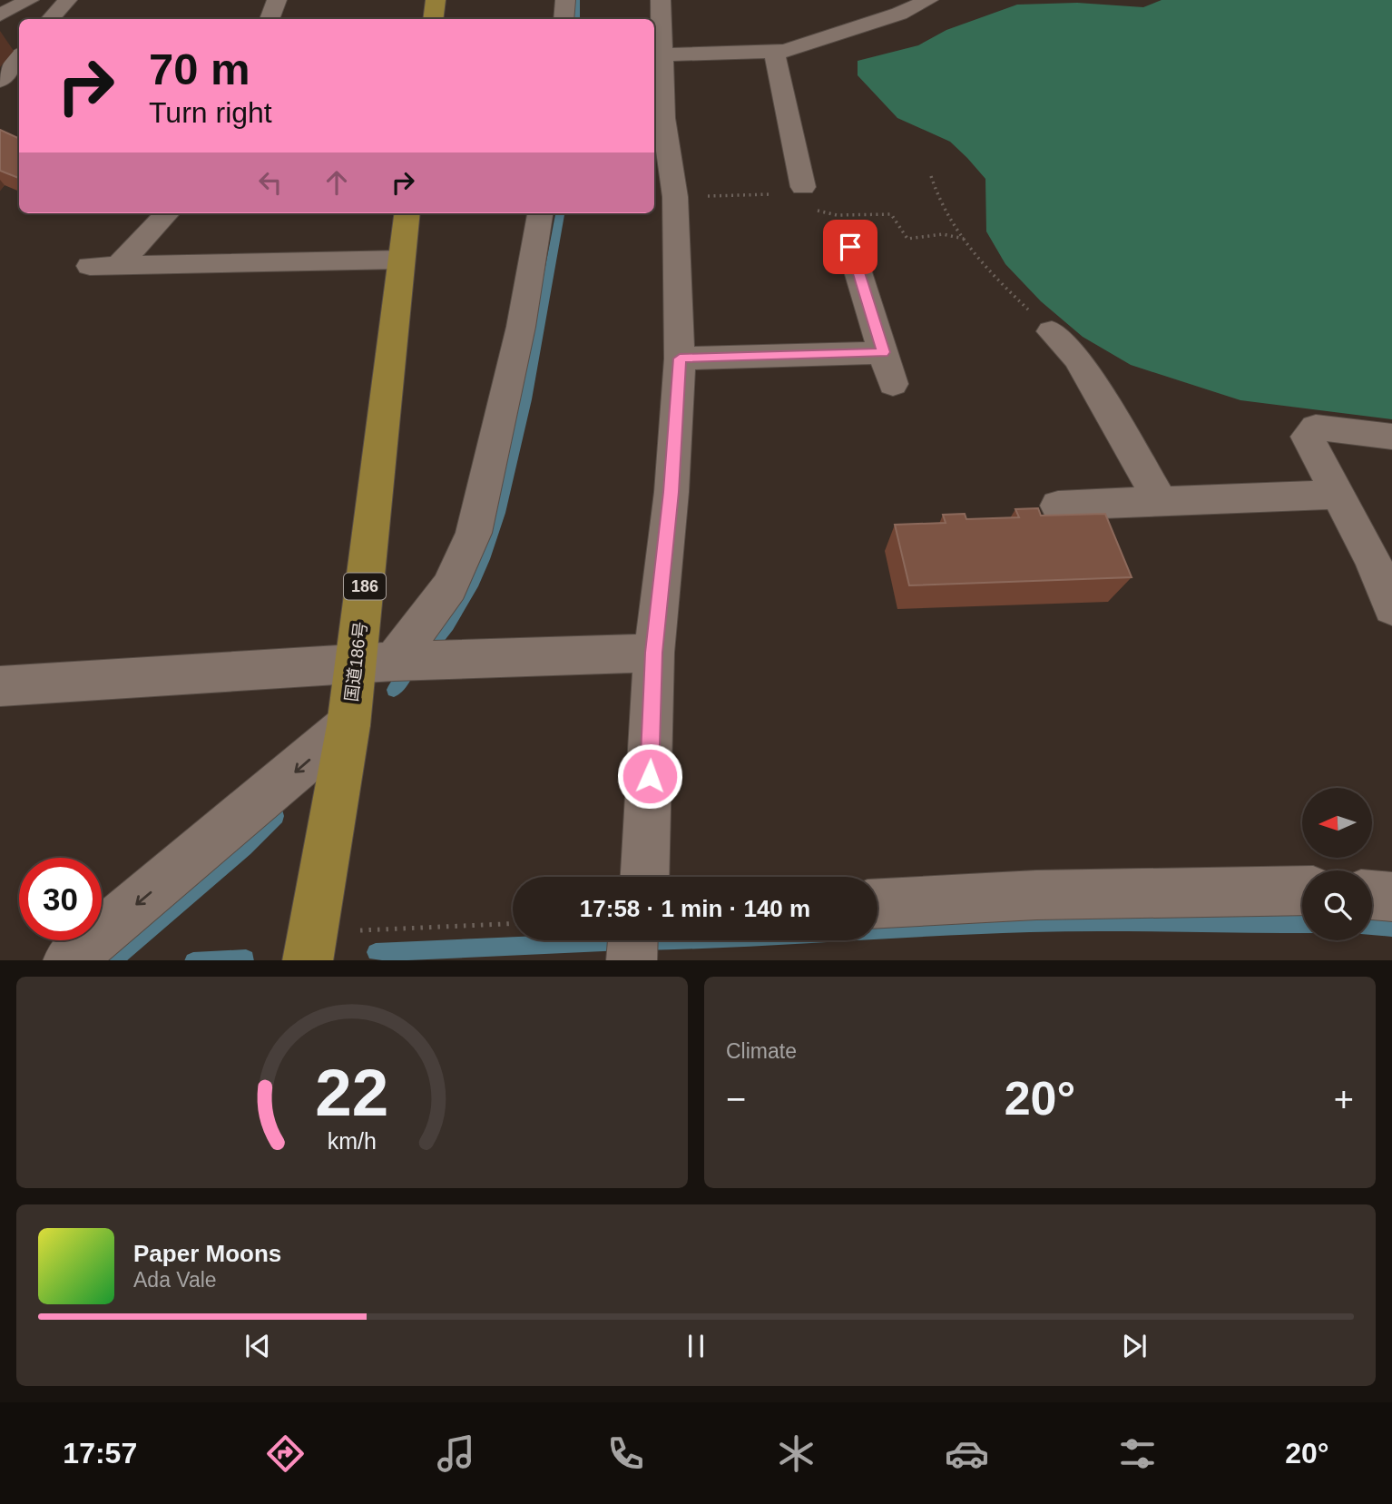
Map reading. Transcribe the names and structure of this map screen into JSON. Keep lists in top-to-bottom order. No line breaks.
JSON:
{"streets":{"highway":["186","国道186号"]},"north":"left","page":{"turn":["70 m","Turn right"],"limit":"30","trip":"17:58 · 1 min · 140 m","tile":"Climate","heat":["−","20°","+"],"song":["Paper Moons","Ada Vale"],"tabs":["17:57","20°"],"gauge":["22","km/h"]}}
